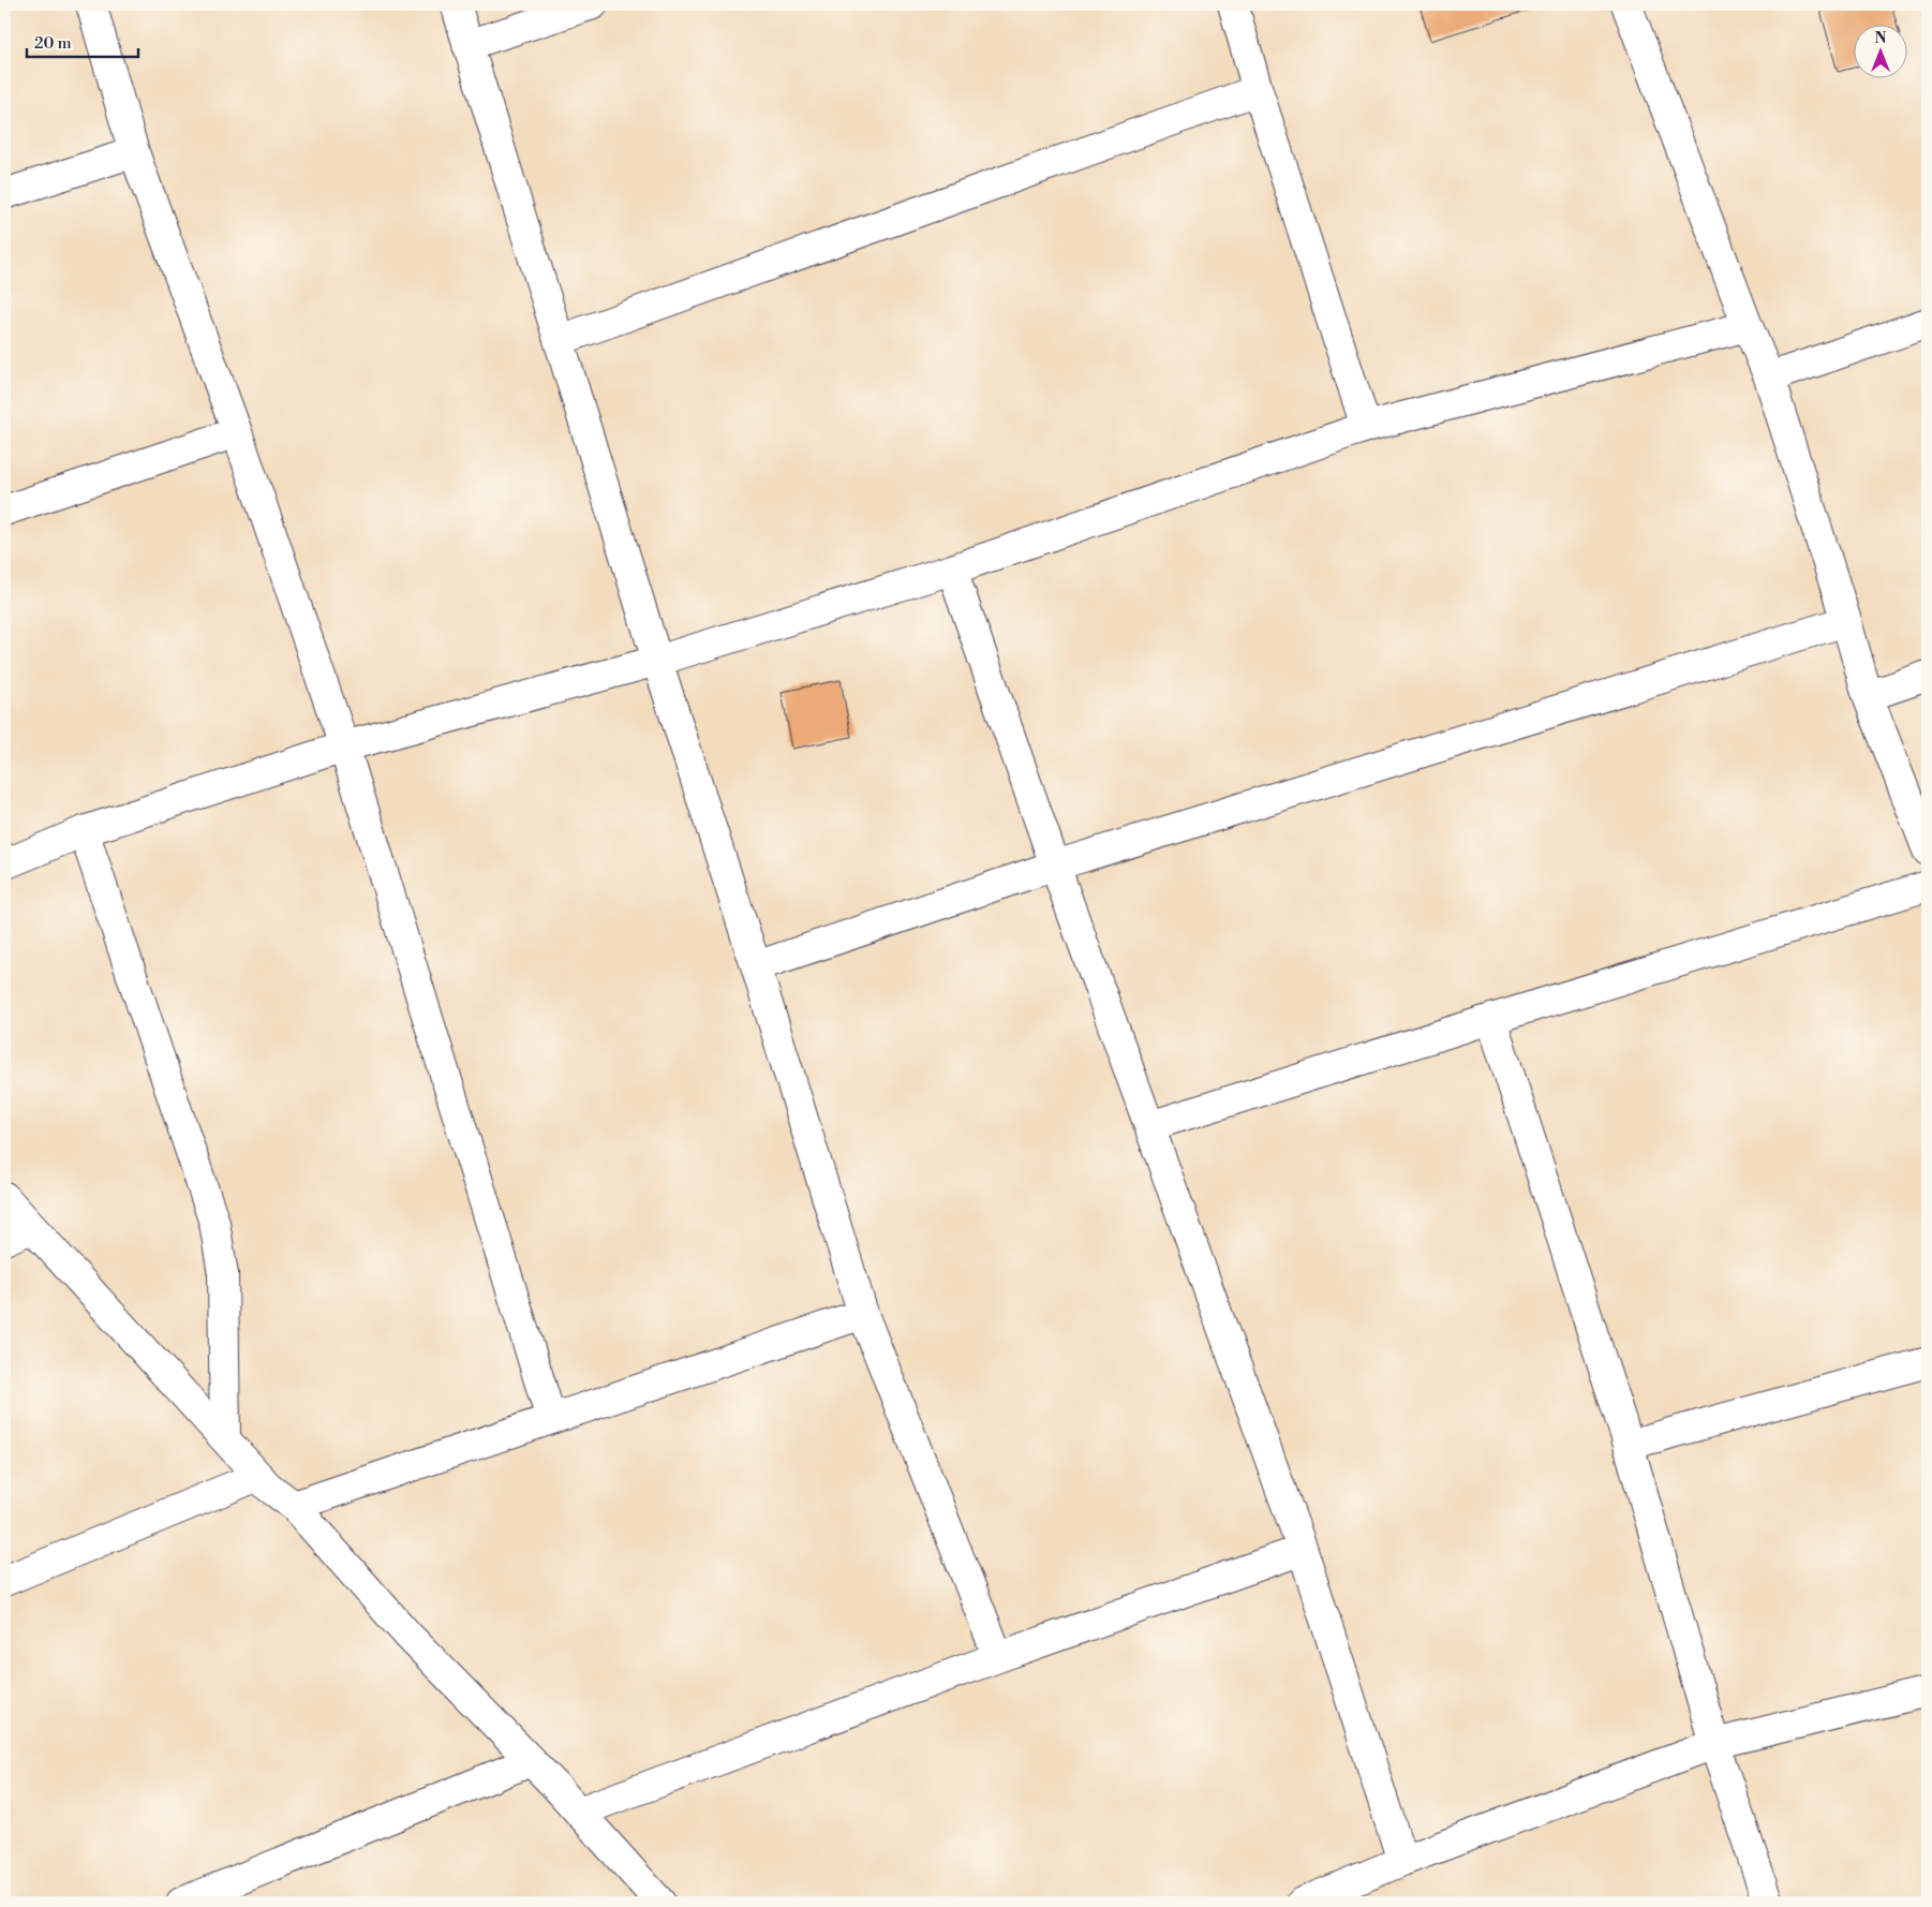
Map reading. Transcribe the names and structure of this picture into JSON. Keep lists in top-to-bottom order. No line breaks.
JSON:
{"scale_bar":"20 m","north":"top"}
